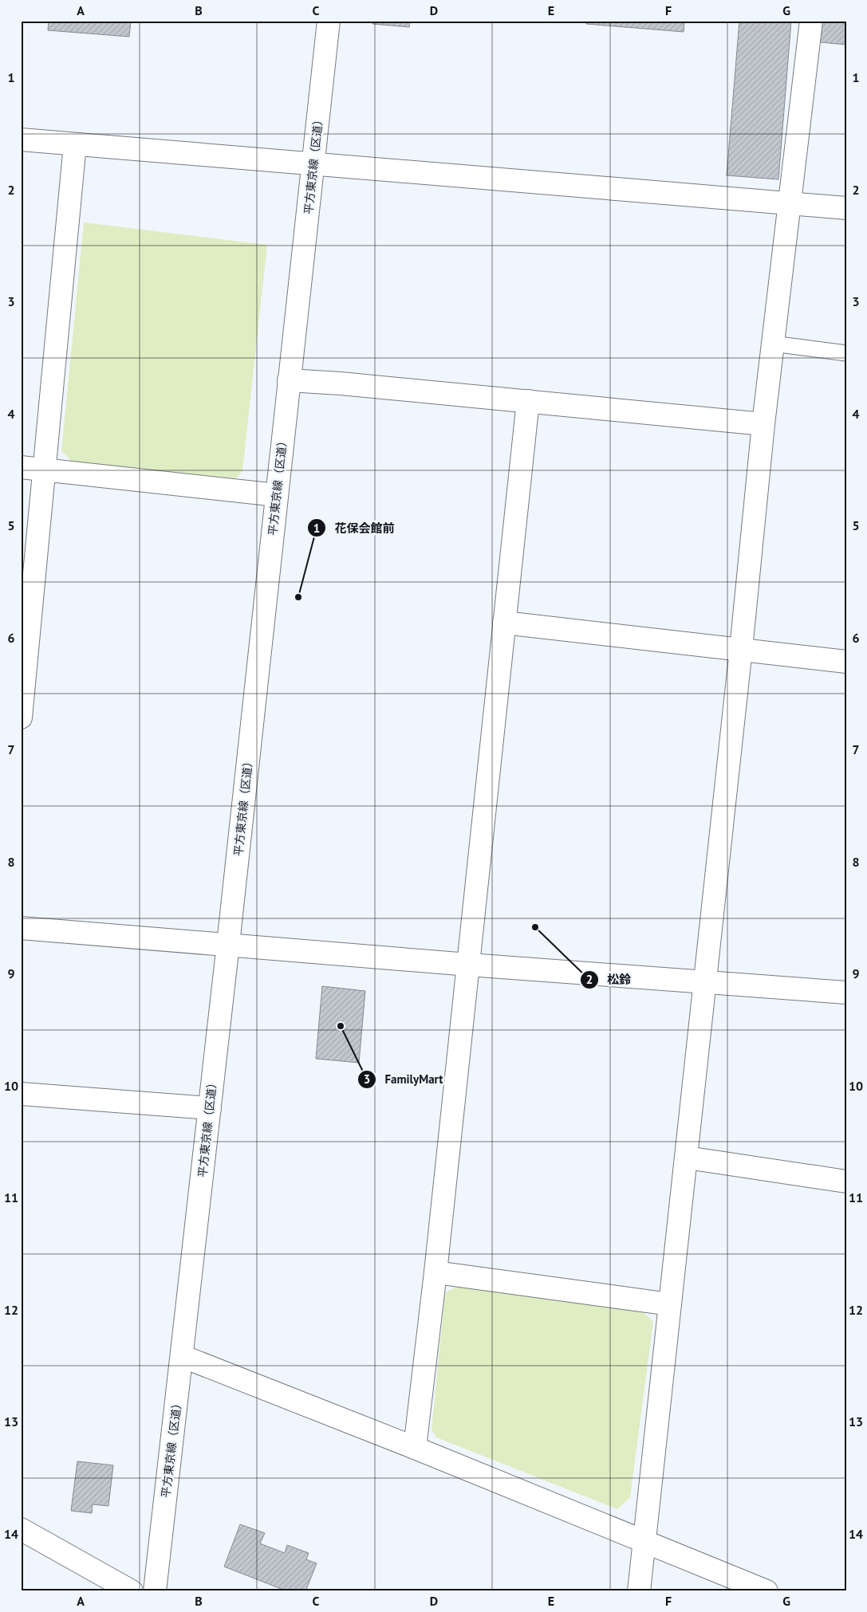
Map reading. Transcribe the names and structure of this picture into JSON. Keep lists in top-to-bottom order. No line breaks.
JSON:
{"streets":{"street":["平方東京線（区道）"]},"places":["花保会館前","松鈴","FamilyMart"],"grid":{"columns":["A","B","C","D","E","F","G"],"rows":["1","2","3","4","5","6","7","8","9","10","11","12","13","14"]}}
